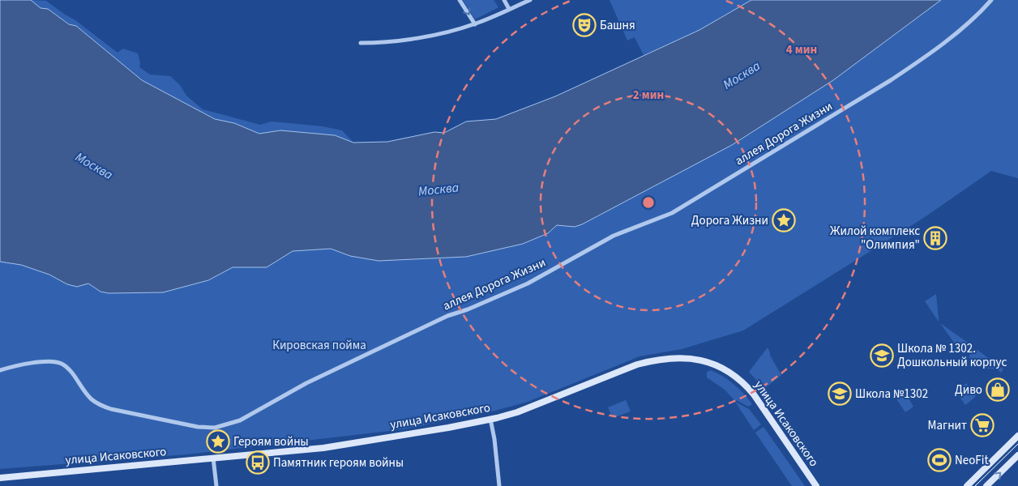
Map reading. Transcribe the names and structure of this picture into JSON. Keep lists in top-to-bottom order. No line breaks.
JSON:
{"streets":{"street":["аллея Дорога Жизни","улица Исаковского"]},"water":["Москва"],"parks":["Кировская пойма"],"places":{"theatre":["Башня"],"place":["Дорога Жизни","Героям войны"],"building":["Жилой комплекс \"Олимпия\""],"school or university":["Школа № 1302. Дошкольный корпус","Школа №1302"],"shop":["Диво"],"supermarket":["Магнит"],"sports":["NeoFit"],"bus stop":["Памятник героям войны"]},"rings":["4 мин","2 мин"]}
